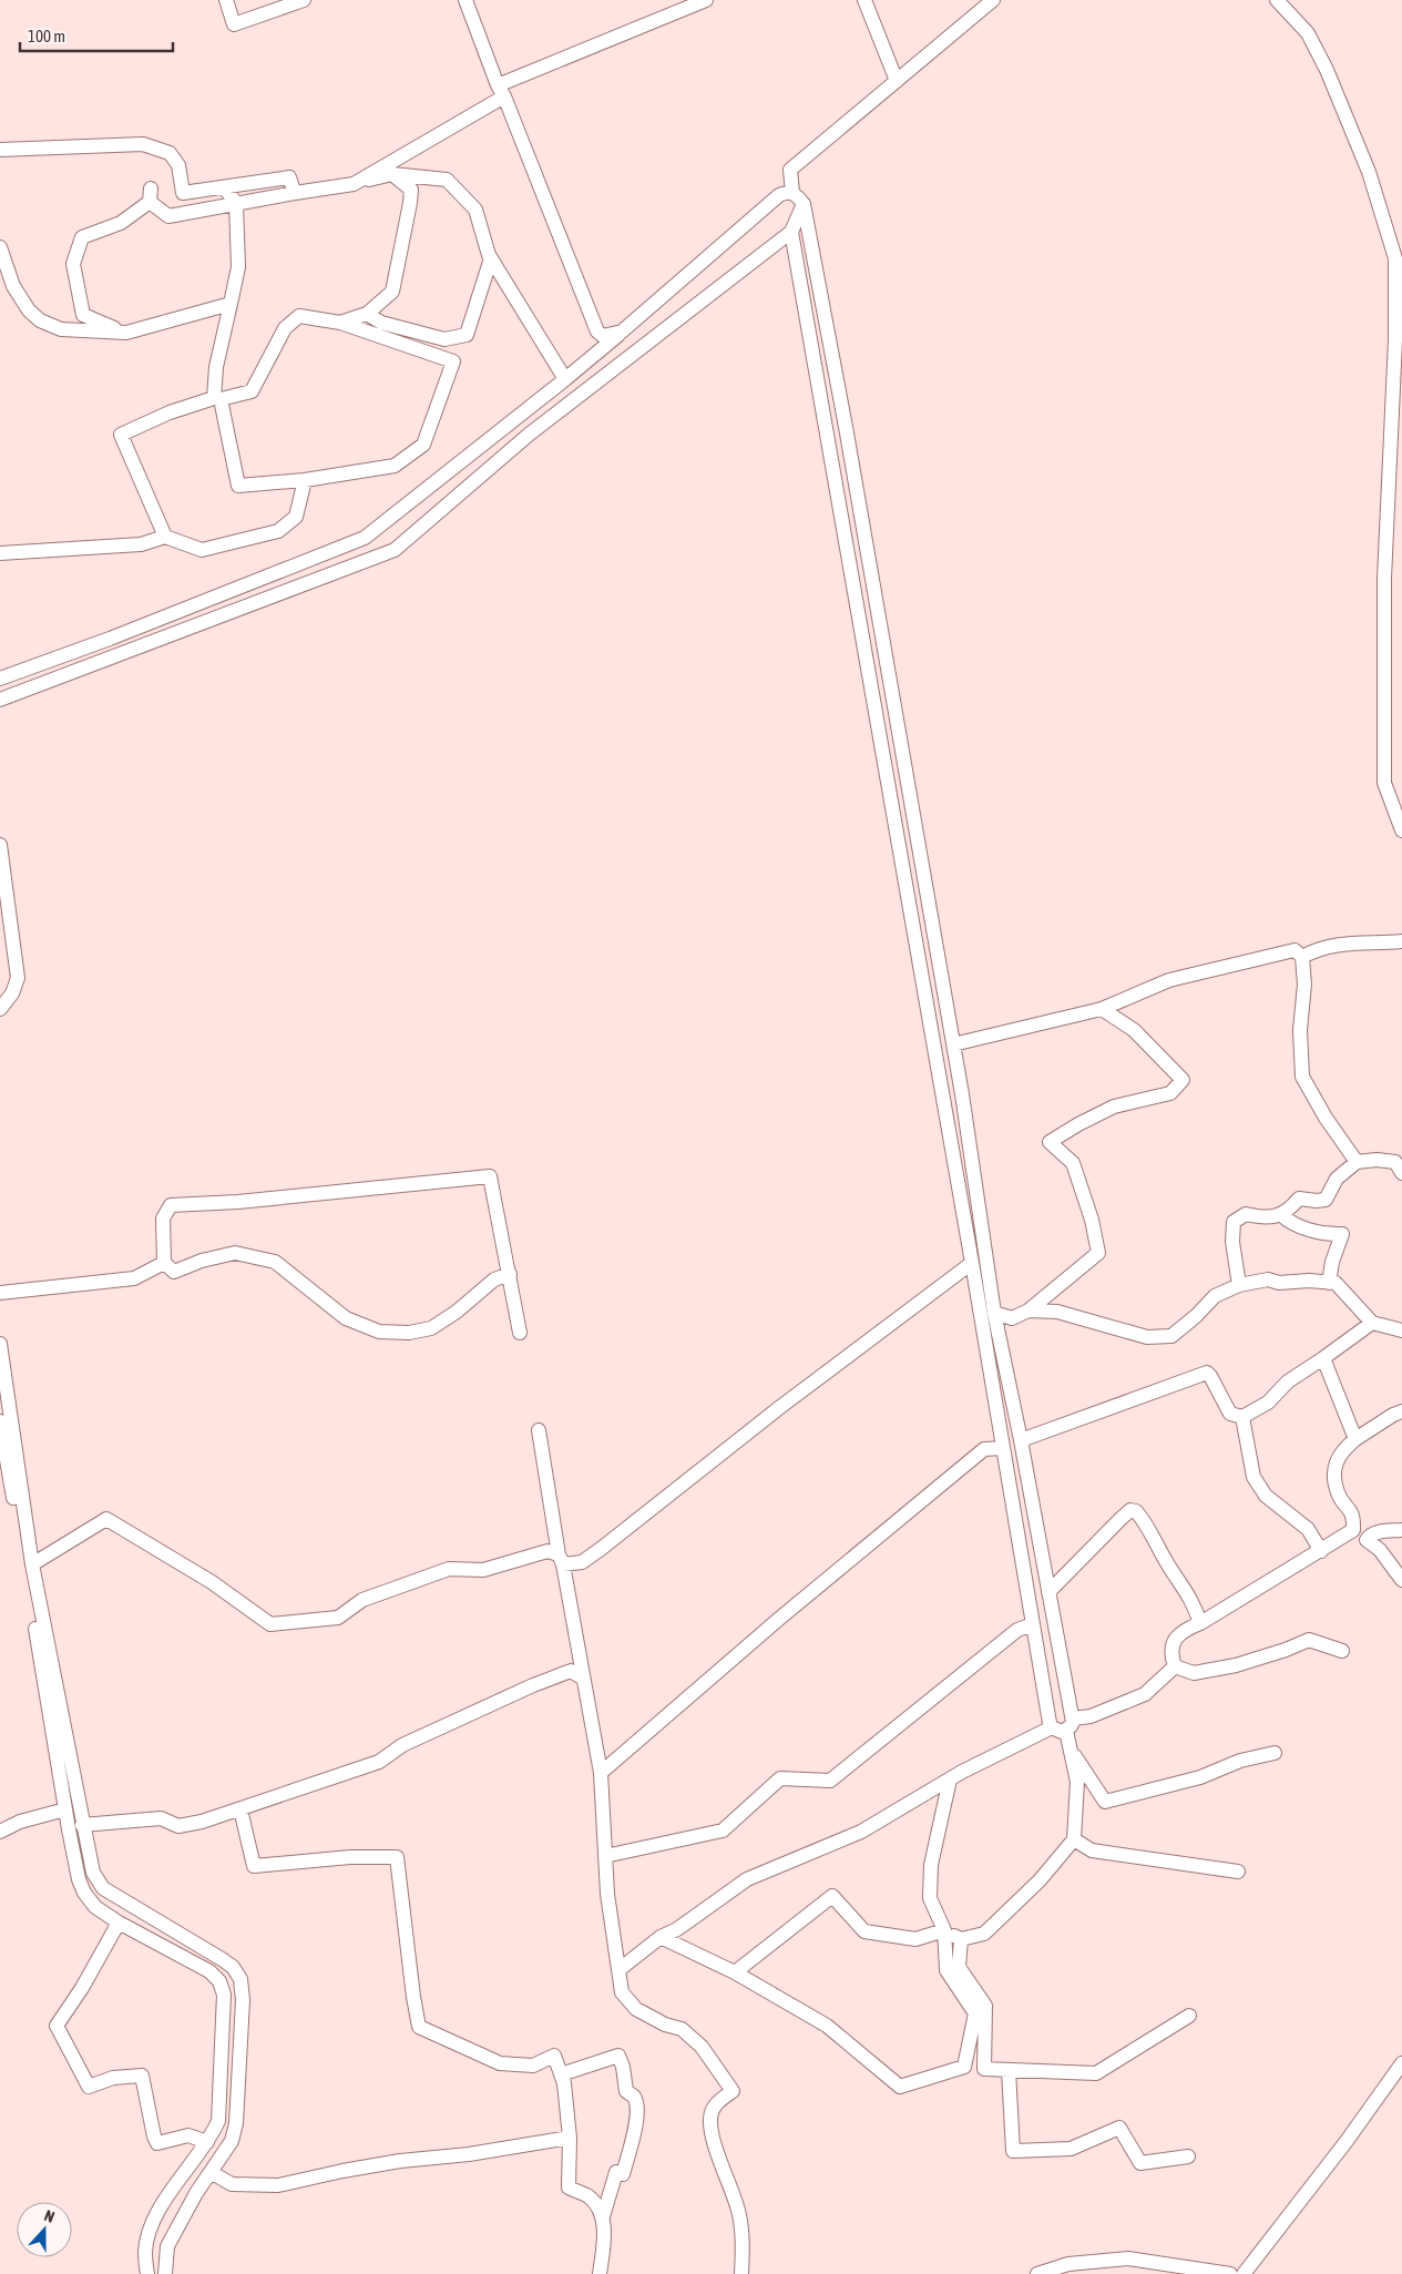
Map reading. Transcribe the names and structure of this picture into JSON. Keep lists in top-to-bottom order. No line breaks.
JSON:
{"scale_bar":"100 m","north":"top"}
